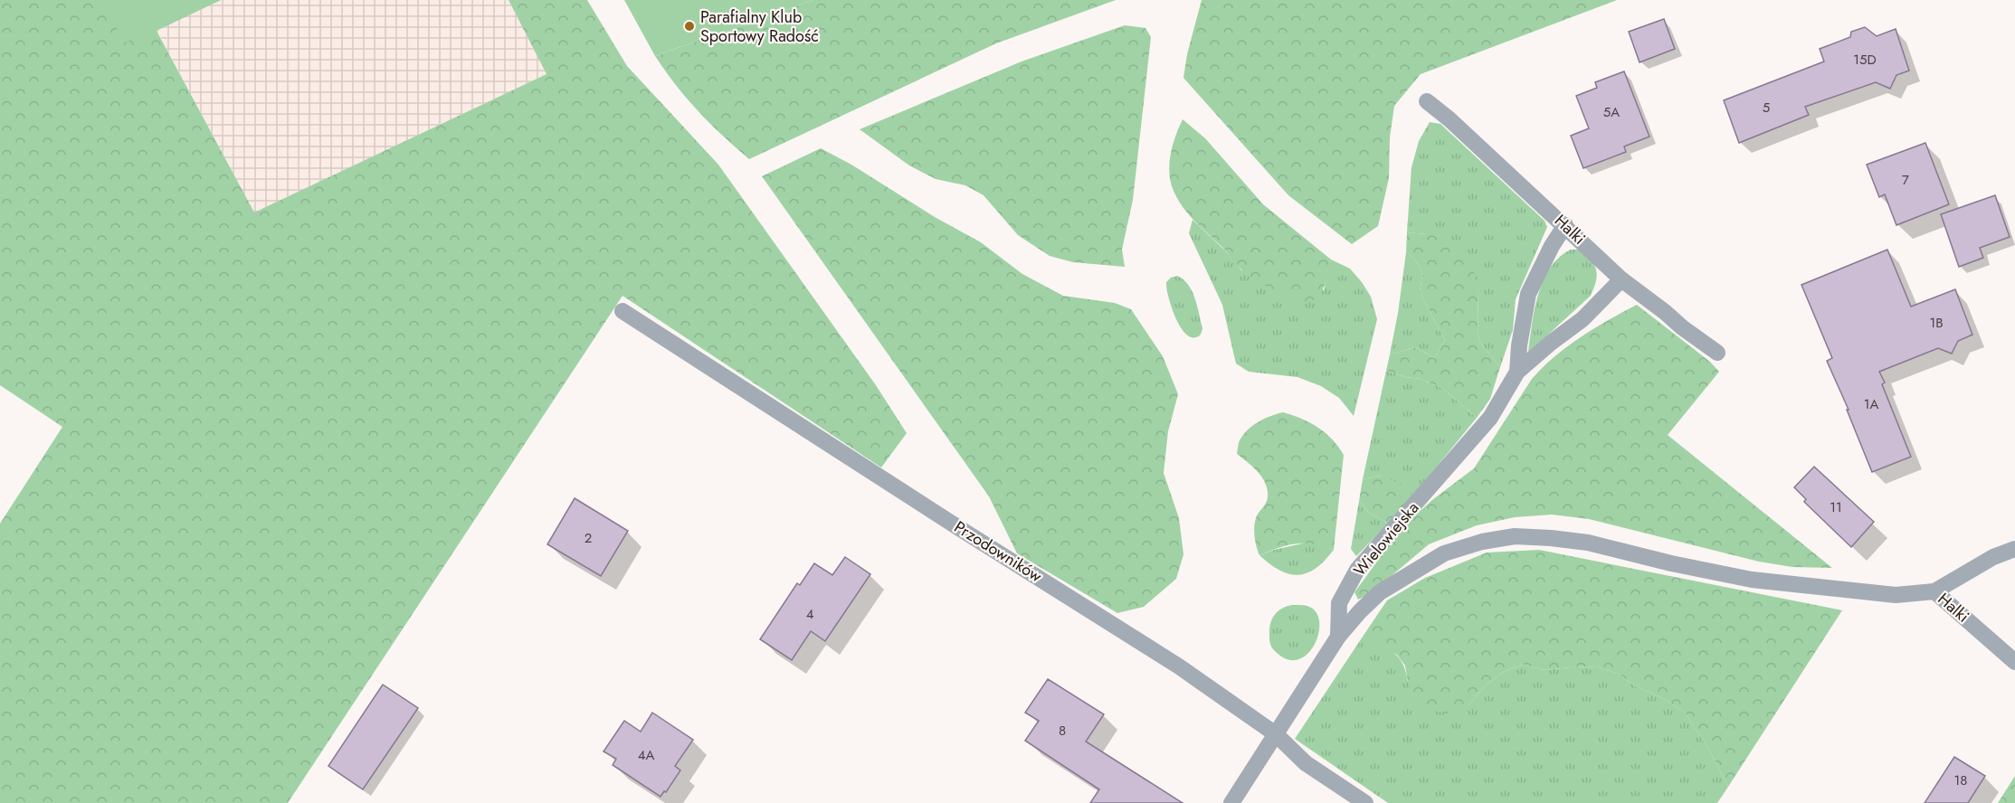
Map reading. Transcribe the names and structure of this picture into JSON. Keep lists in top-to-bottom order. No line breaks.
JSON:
{"streets":{"street":["Halki","Wielowiejska","Przodowników"]},"crossings":[["Halki","Wielowiejska"]],"places":["Parafialny Klub Sportowy Radość"],"house_numbers":["15D","5","5A","7","1B","1A","11","2","4","8","4A","18"]}
